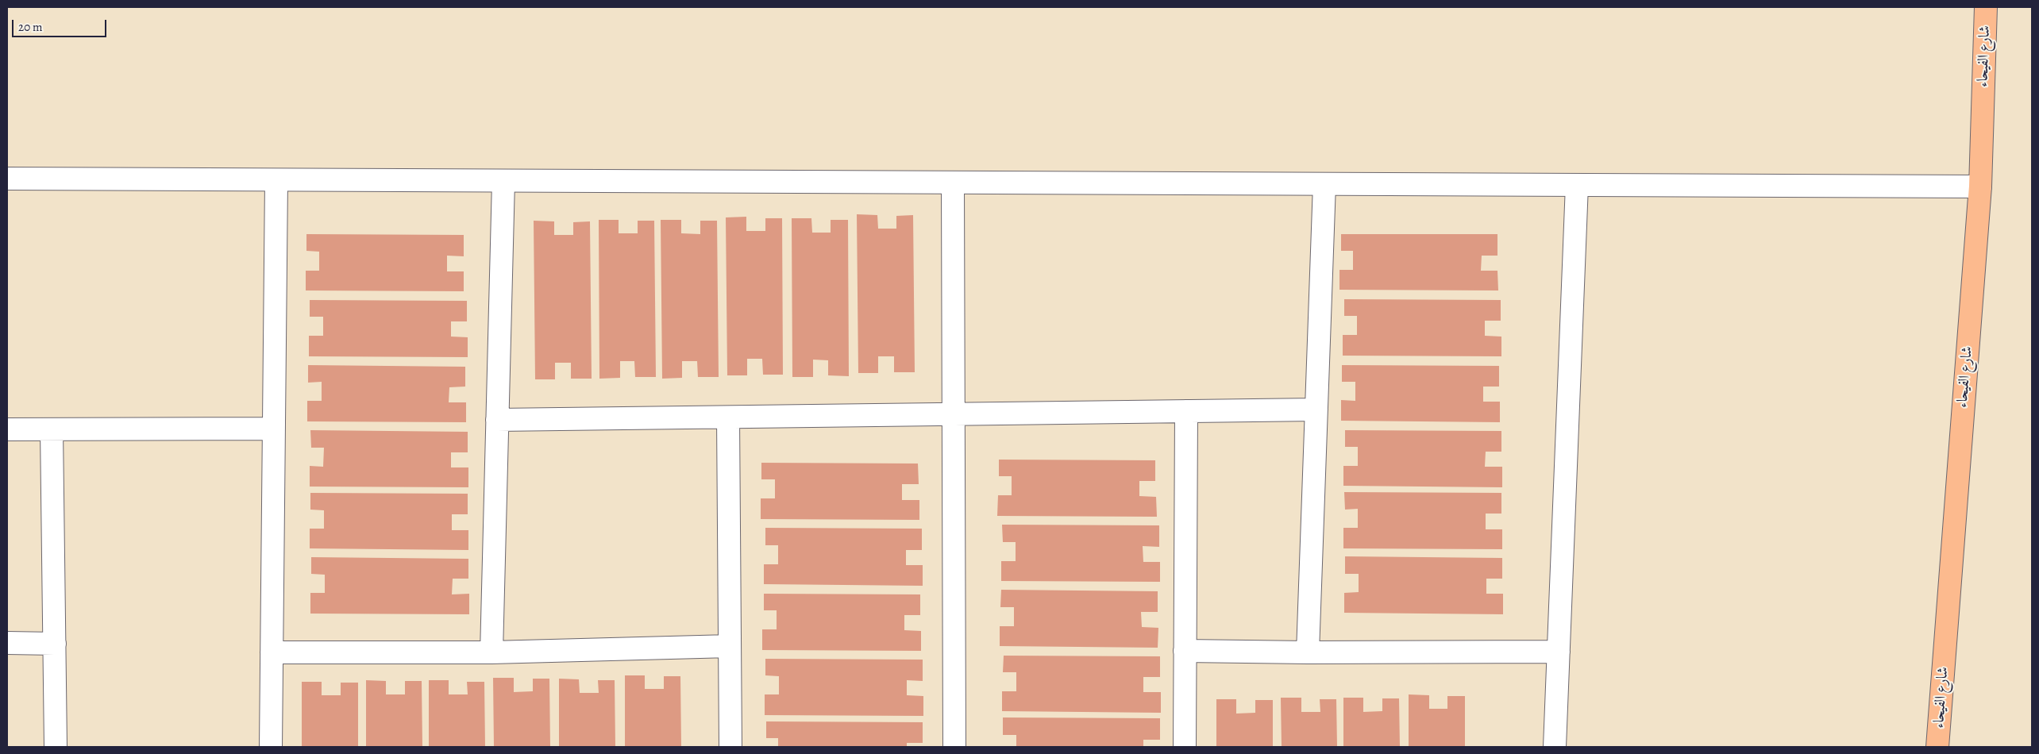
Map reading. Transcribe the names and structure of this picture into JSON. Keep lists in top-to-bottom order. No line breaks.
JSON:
{"streets":{"highway":["شارع الفيحاء"]},"scale_bar":"20 m"}
